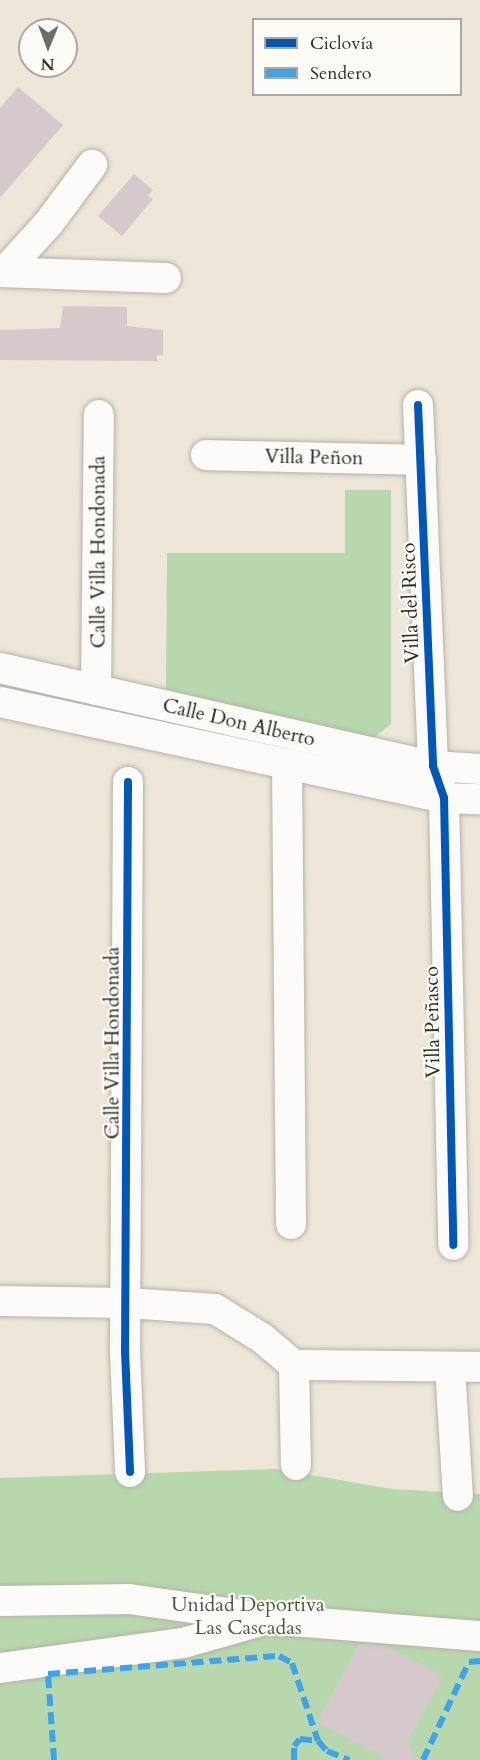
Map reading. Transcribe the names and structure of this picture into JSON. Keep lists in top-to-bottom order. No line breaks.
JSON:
{"streets":{"street":["Villa Peñon","Calle Villa Hondonada","Villa del Risco","Calle Don Alberto","Villa Peñasco"]},"crossings":[["Villa Peñon","Villa del Risco"],["Calle Villa Hondonada","Calle Don Alberto"],["Villa del Risco","Calle Don Alberto"],["Villa del Risco","Villa Peñasco"],["Calle Don Alberto","Villa Peñasco"]],"parks":["Unidad Deportiva Las Cascadas"],"legend":["Ciclovía","Sendero"],"north":"bottom"}
